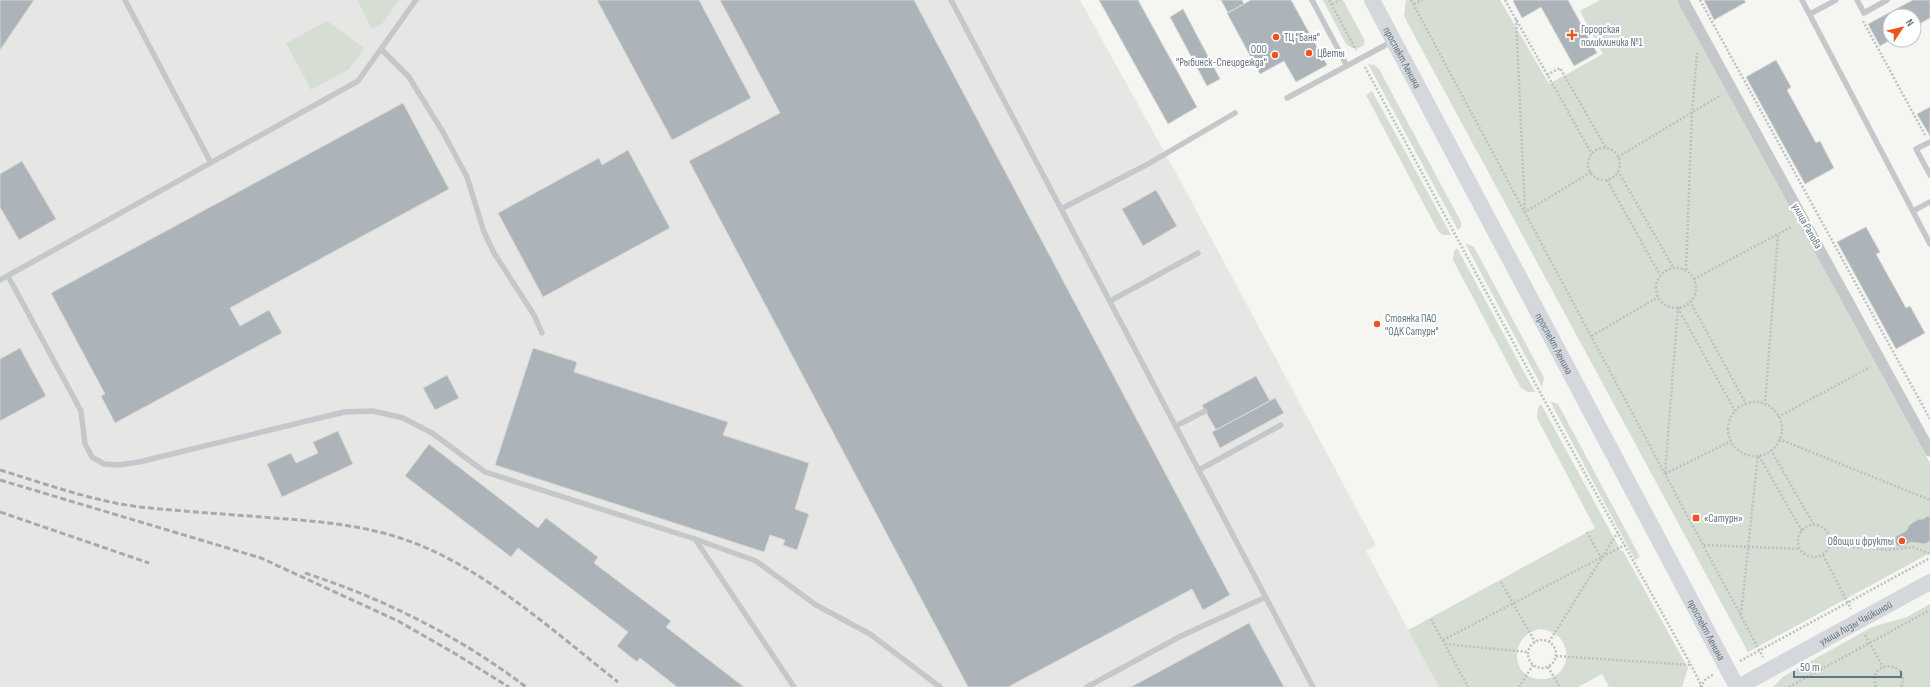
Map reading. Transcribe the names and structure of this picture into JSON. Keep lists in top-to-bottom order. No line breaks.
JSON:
{"streets":{"main road":["проспект Ленина","улица Лизы Чайкиной"],"street":["улица Рапова"]},"crossings":[["проспект Ленина","улица Лизы Чайкиной"]],"places":{"health":["Городская поликлиника №1"],"other":["ТЦ \"Баня\"","Цветы","ООО \"Рыбинск-Спецодежда\"","Стоянка ПАО \"ОДК Сатурн\"","Овощи и фрукты"],"transit":["«Сатурн»"]},"scale_bar":"50 m","north":"top right"}
